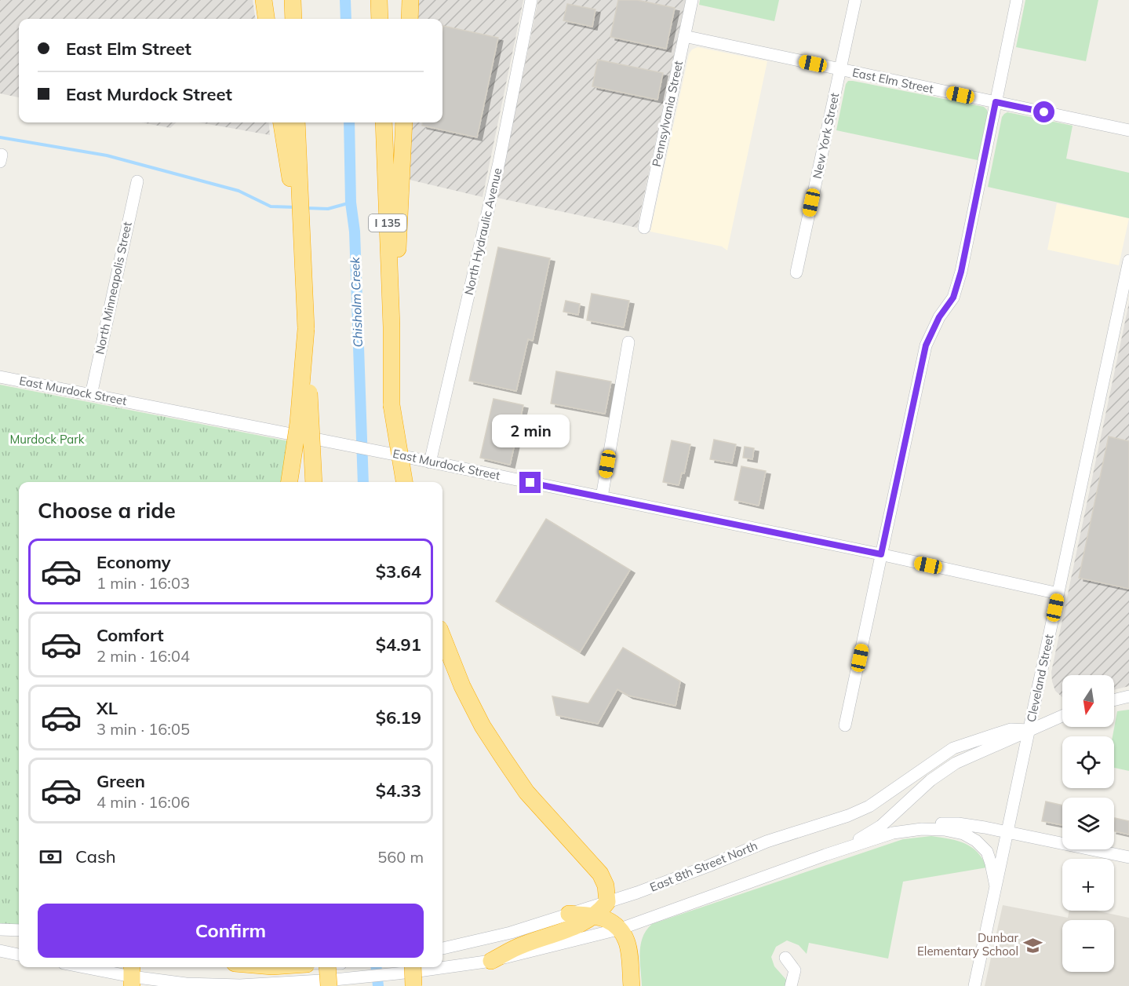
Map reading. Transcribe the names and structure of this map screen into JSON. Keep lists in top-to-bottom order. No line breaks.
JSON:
{"streets":{"highway":["I 135"],"street":["East Elm Street","Pennsylvania Street","New York Street","North Hydraulic Avenue","North Minneapolis Street","East Murdock Street","Cleveland Street","East 8th Street North"]},"crossings":[["East Elm Street","Pennsylvania Street"],["East Elm Street","New York Street"],["North Hydraulic Avenue","East Murdock Street"],["North Minneapolis Street","East Murdock Street"],["East Murdock Street","Cleveland Street"],["Cleveland Street","East 8th Street North"]],"water":["Chisholm Creek"],"parks":["Murdock Park"],"places":{"school or university":["Dunbar Elementary School"]},"north":"bottom","page":{"banner":["East Elm Street","East Murdock Street"],"bubble":"2 min","heading":"Choose a ride","list":[{"name":"Economy","note":"1 min · 16:03","value":"$3.64"},{"name":"Comfort","note":"2 min · 16:04","value":"$4.91"},{"name":"XL","note":"3 min · 16:05","value":"$6.19"},{"name":"Green","note":"4 min · 16:06","value":"$4.33"}],"map_buttons":["+","−"],"pay":["Cash","560 m"],"buttons":"Confirm"}}
